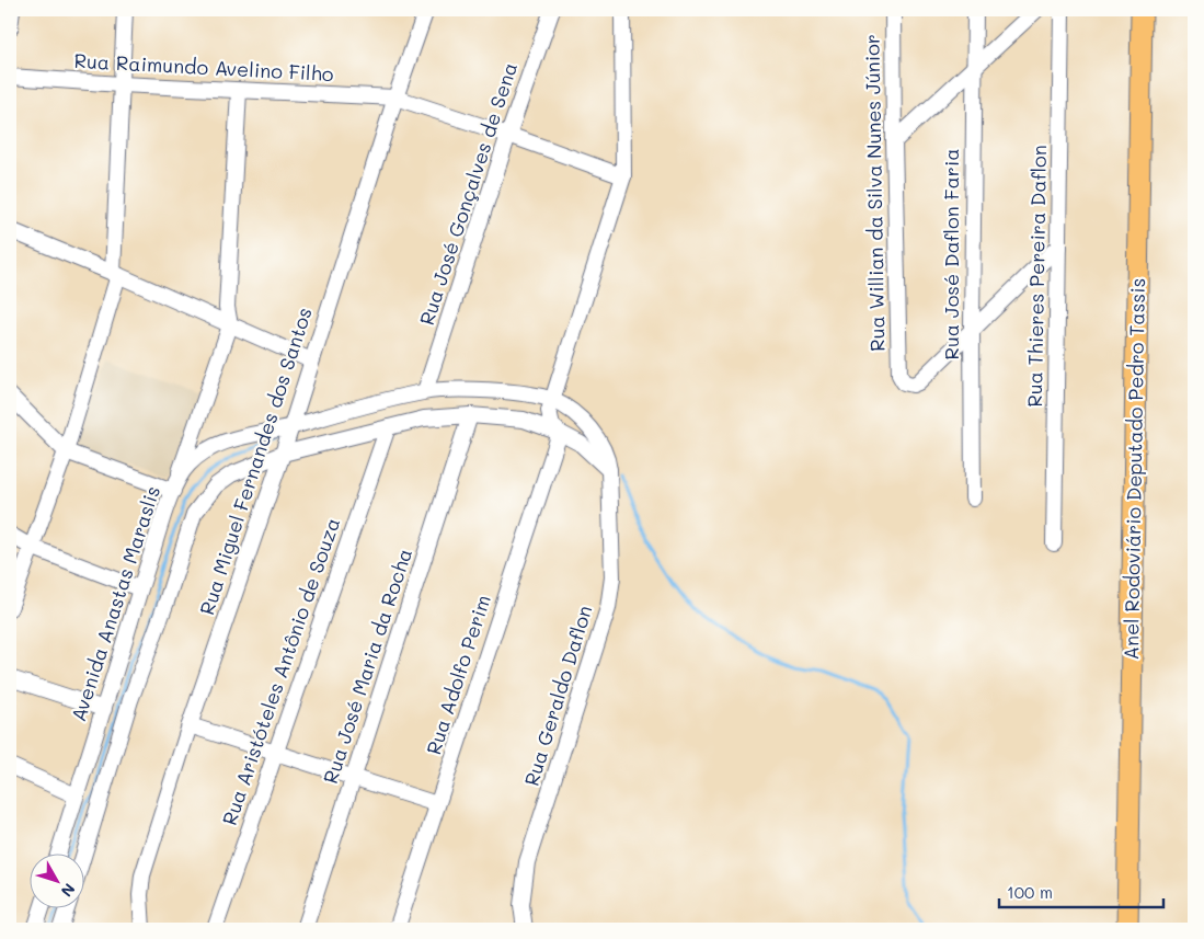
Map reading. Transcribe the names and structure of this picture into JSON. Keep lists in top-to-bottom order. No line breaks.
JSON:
{"streets":{"highway":["Anel Rodoviário Deputado Pedro Tassis"],"street":["Rua Raimundo Avelino Filho","Rua Willian da Silva Nunes Júnior","Rua José Gonçalves de Sena","Rua José Daflon Faria","Rua Thieres Pereira Daflon","Rua Miguel Fernandes dos Santos","Avenida Anastas Maraslis","Rua José Maria da Rocha","Rua Aristóteles Antônio de Souza","Rua Adolfo Perim","Rua Geraldo Daflon"]},"crossings":[["Rua Raimundo Avelino Filho","Rua José Gonçalves de Sena"],["Rua Raimundo Avelino Filho","Rua Miguel Fernandes dos Santos"],["Rua Willian da Silva Nunes Júnior","Rua José Daflon Faria"],["Rua José Gonçalves de Sena","Avenida Anastas Maraslis"],["Rua Miguel Fernandes dos Santos","Avenida Anastas Maraslis"],["Avenida Anastas Maraslis","Rua Geraldo Daflon"]],"scale_bar":"100 m","north":"bottom right"}
